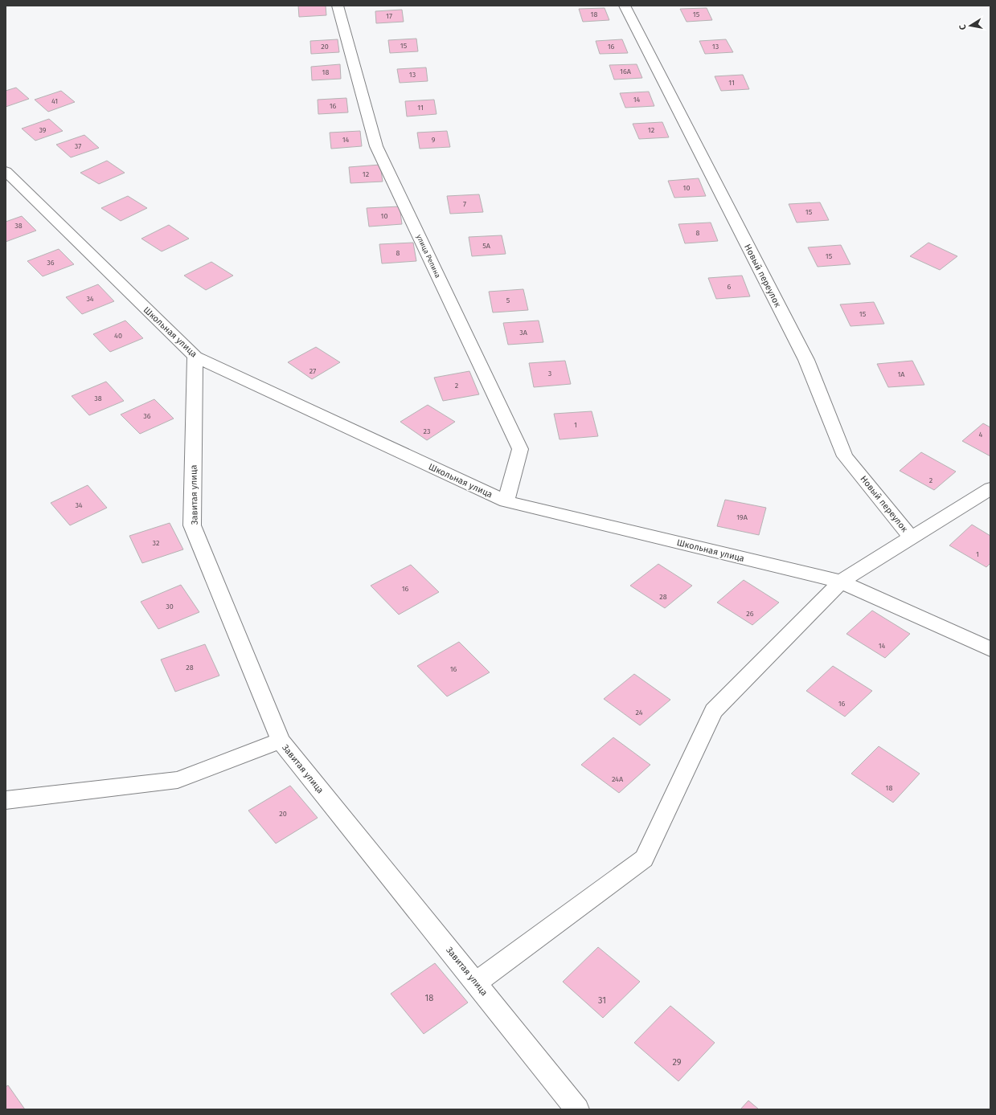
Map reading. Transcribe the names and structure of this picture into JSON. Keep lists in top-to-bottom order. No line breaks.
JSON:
{"streets":{"street":["улица Репина","Новый переулок","Школьная улица","Завитая улица"]},"crossings":[["улица Репина","Школьная улица"],["Школьная улица","Завитая улица"]],"house_numbers":["18","15","17","15","20","16","13","16А","18","13","11","14","41","16","11","39","12","14","9","37","12","10","7","15","10","38","8","5А","8","15","36","6","34","5","15","3А","40","27","3","1А","2","38","36","1","23","4","2","34","19А","32","1","16","28","30","26","14","28","16","16","24","24А","18","20","18","31","29"],"north":"left"}
